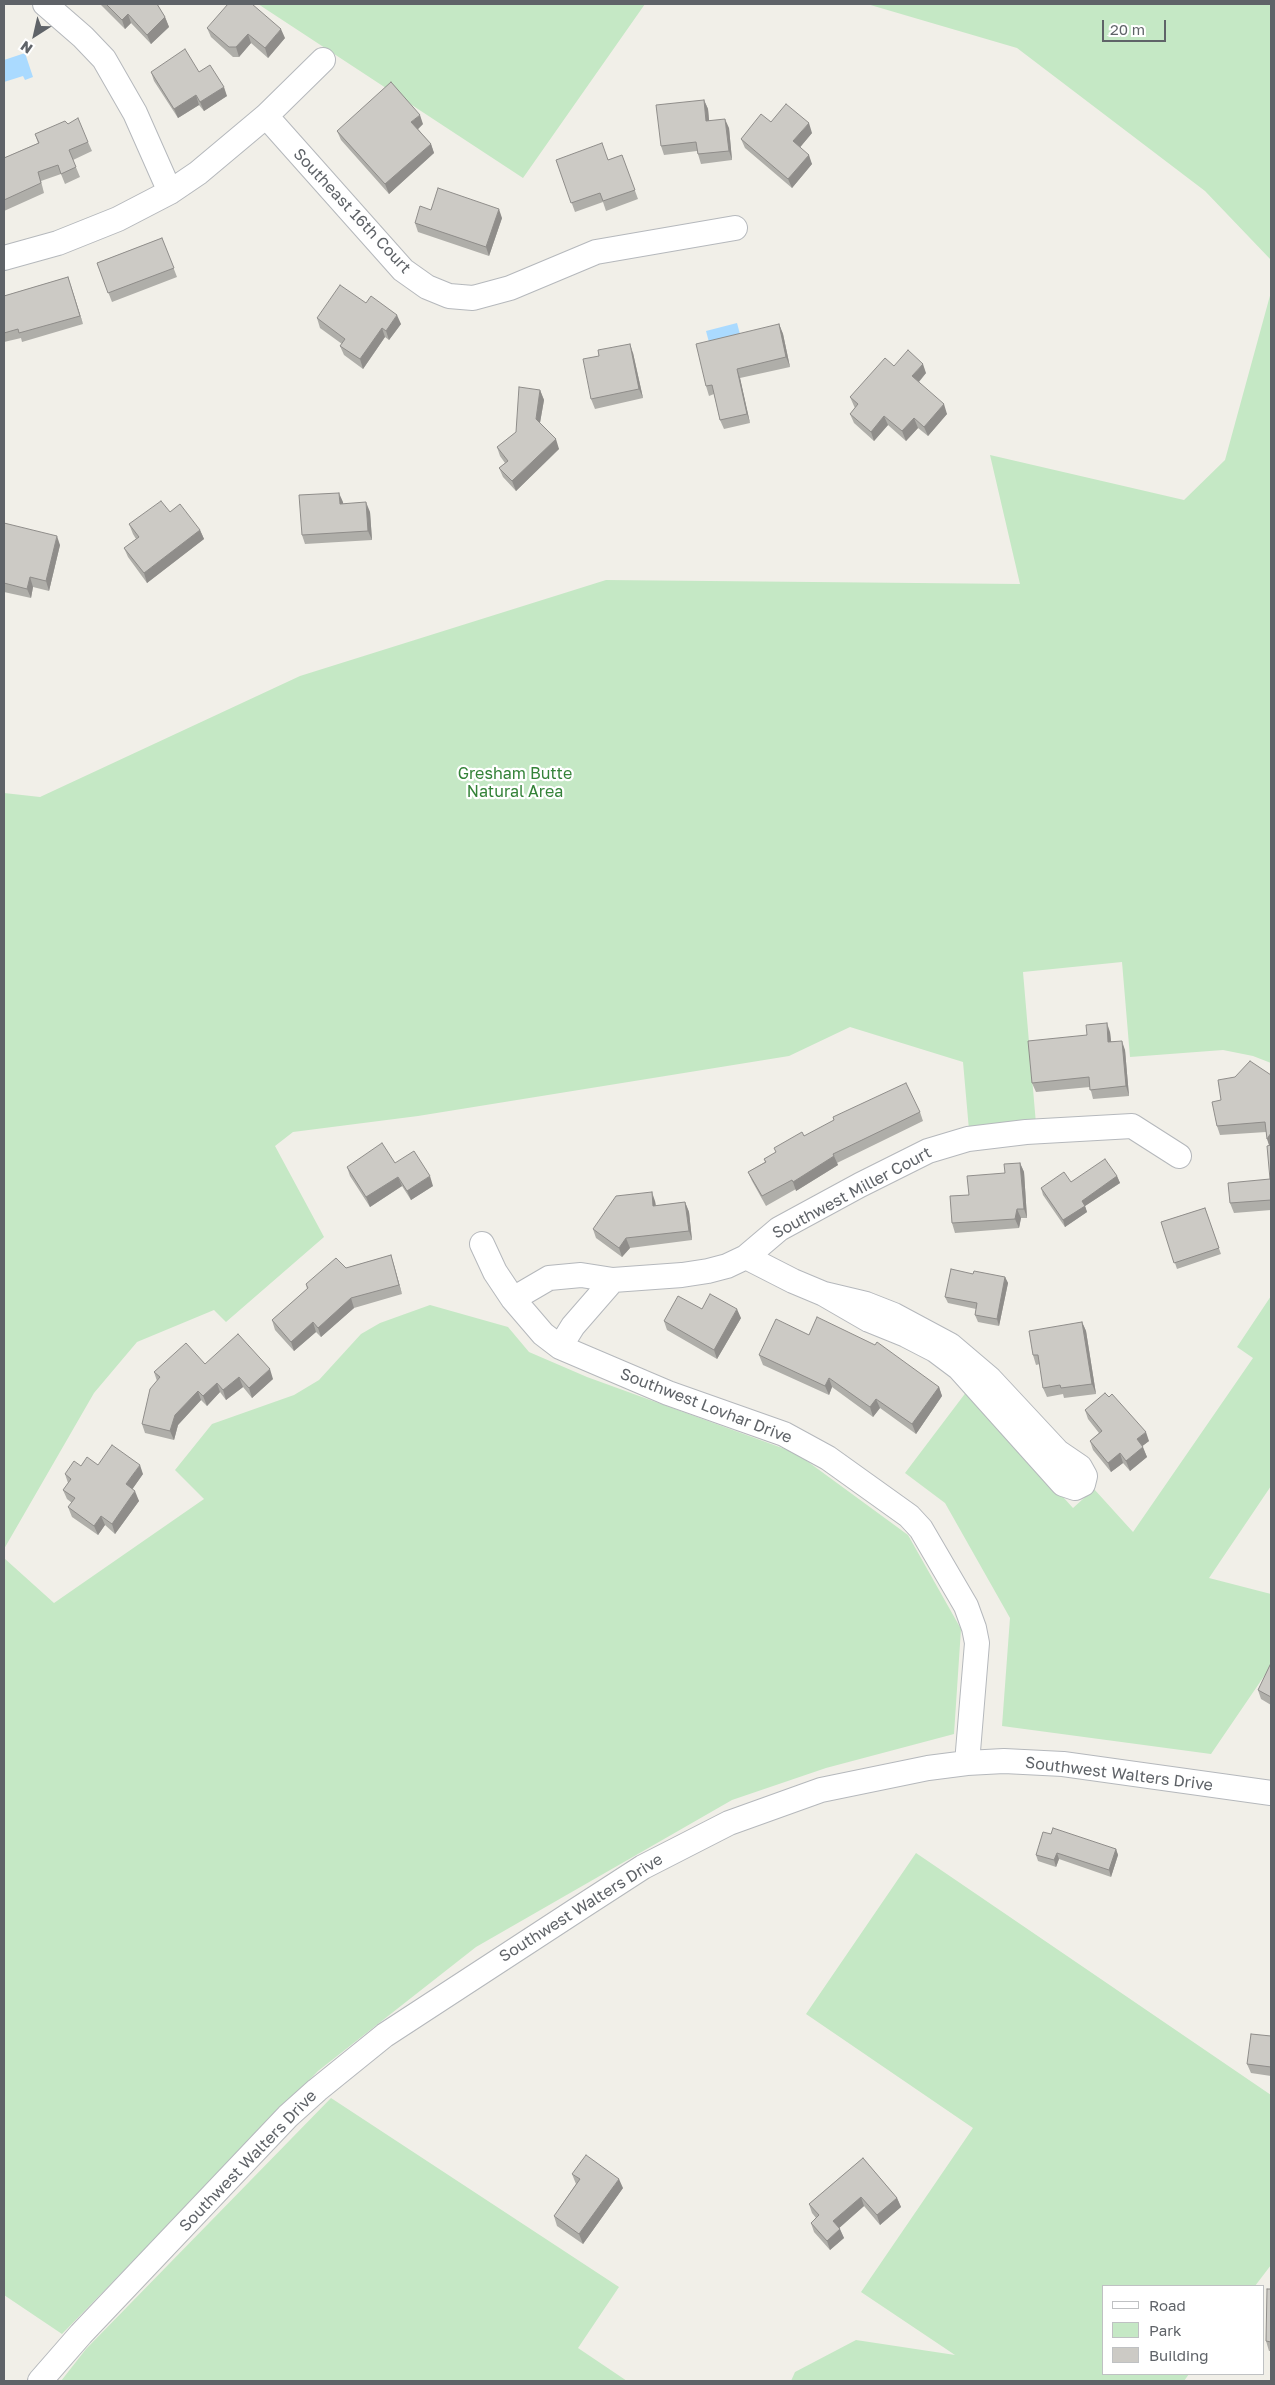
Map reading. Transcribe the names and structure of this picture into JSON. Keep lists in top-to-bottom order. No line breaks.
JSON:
{"streets":{"street":["Southeast 16th Court","Southwest Miller Court","Southwest Lovhar Drive","Southwest Walters Drive"]},"crossings":[["Southwest Miller Court","Southwest Lovhar Drive"],["Southwest Lovhar Drive","Southwest Walters Drive"]],"parks":["Gresham Butte Natural Area"],"legend":["Road","Park","Building"],"scale_bar":"20 m","north":"bottom left"}
